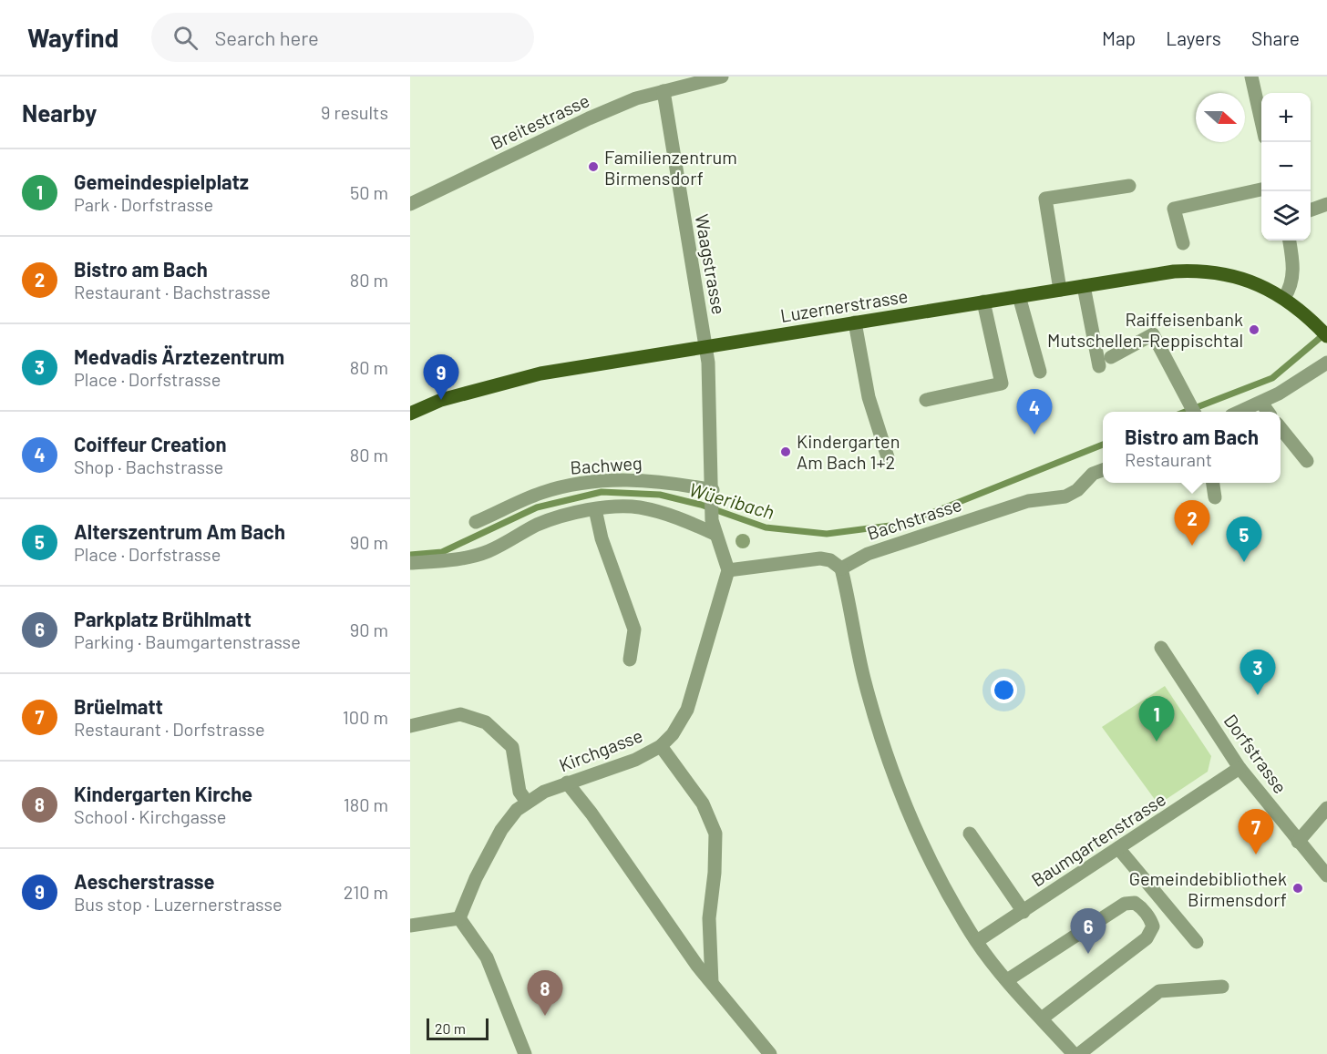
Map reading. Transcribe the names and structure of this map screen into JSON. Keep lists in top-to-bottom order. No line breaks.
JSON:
{"streets":{"main road":["Luzernerstrasse"],"street":["Breitestrasse","Waagstrasse","Bachweg","Bachstrasse","Kirchgasse","Dorfstrasse","Baumgartenstrasse"]},"crossings":[["Breitestrasse","Waagstrasse"],["Waagstrasse","Luzernerstrasse"],["Dorfstrasse","Baumgartenstrasse"]],"water":["Wüeribach"],"places":["Familienzentrum Birmensdorf","Raiffeisenbank Mutschellen-Reppischtal","Kindergarten Am Bach 1+2","Gemeindebibliothek Birmensdorf"],"scale_bar":"20 m","north":"right","page":{"header":"Wayfind","search":"Search here","nav":["Map","Layers","Share"],"heading":["Nearby","9 results"],"map_buttons":["+","−"],"list":[{"mark":"1","name":"Gemeindespielplatz","note":"Park · Dorfstrasse","value":"50 m"},{"mark":"2","name":"Bistro am Bach","note":"Restaurant · Bachstrasse","value":"80 m"},{"mark":"3","name":"Medvadis Ärztezentrum","note":"Place · Dorfstrasse","value":"80 m"},{"mark":"4","name":"Coiffeur Creation","note":"Shop · Bachstrasse","value":"80 m"},{"mark":"5","name":"Alterszentrum Am Bach","note":"Place · Dorfstrasse","value":"90 m"},{"mark":"6","name":"Parkplatz Brühlmatt","note":"Parking · Baumgartenstrasse","value":"90 m"},{"mark":"7","name":"Brüelmatt","note":"Restaurant · Dorfstrasse","value":"100 m"},{"mark":"8","name":"Kindergarten Kirche","note":"School · Kirchgasse","value":"180 m"},{"mark":"9","name":"Aescherstrasse","note":"Bus stop · Luzernerstrasse","value":"210 m"}],"pins":["9","4","2","5","3","1","7","6","8"],"popup":["Bistro am Bach","Restaurant"],"scale":"20 m"}}
